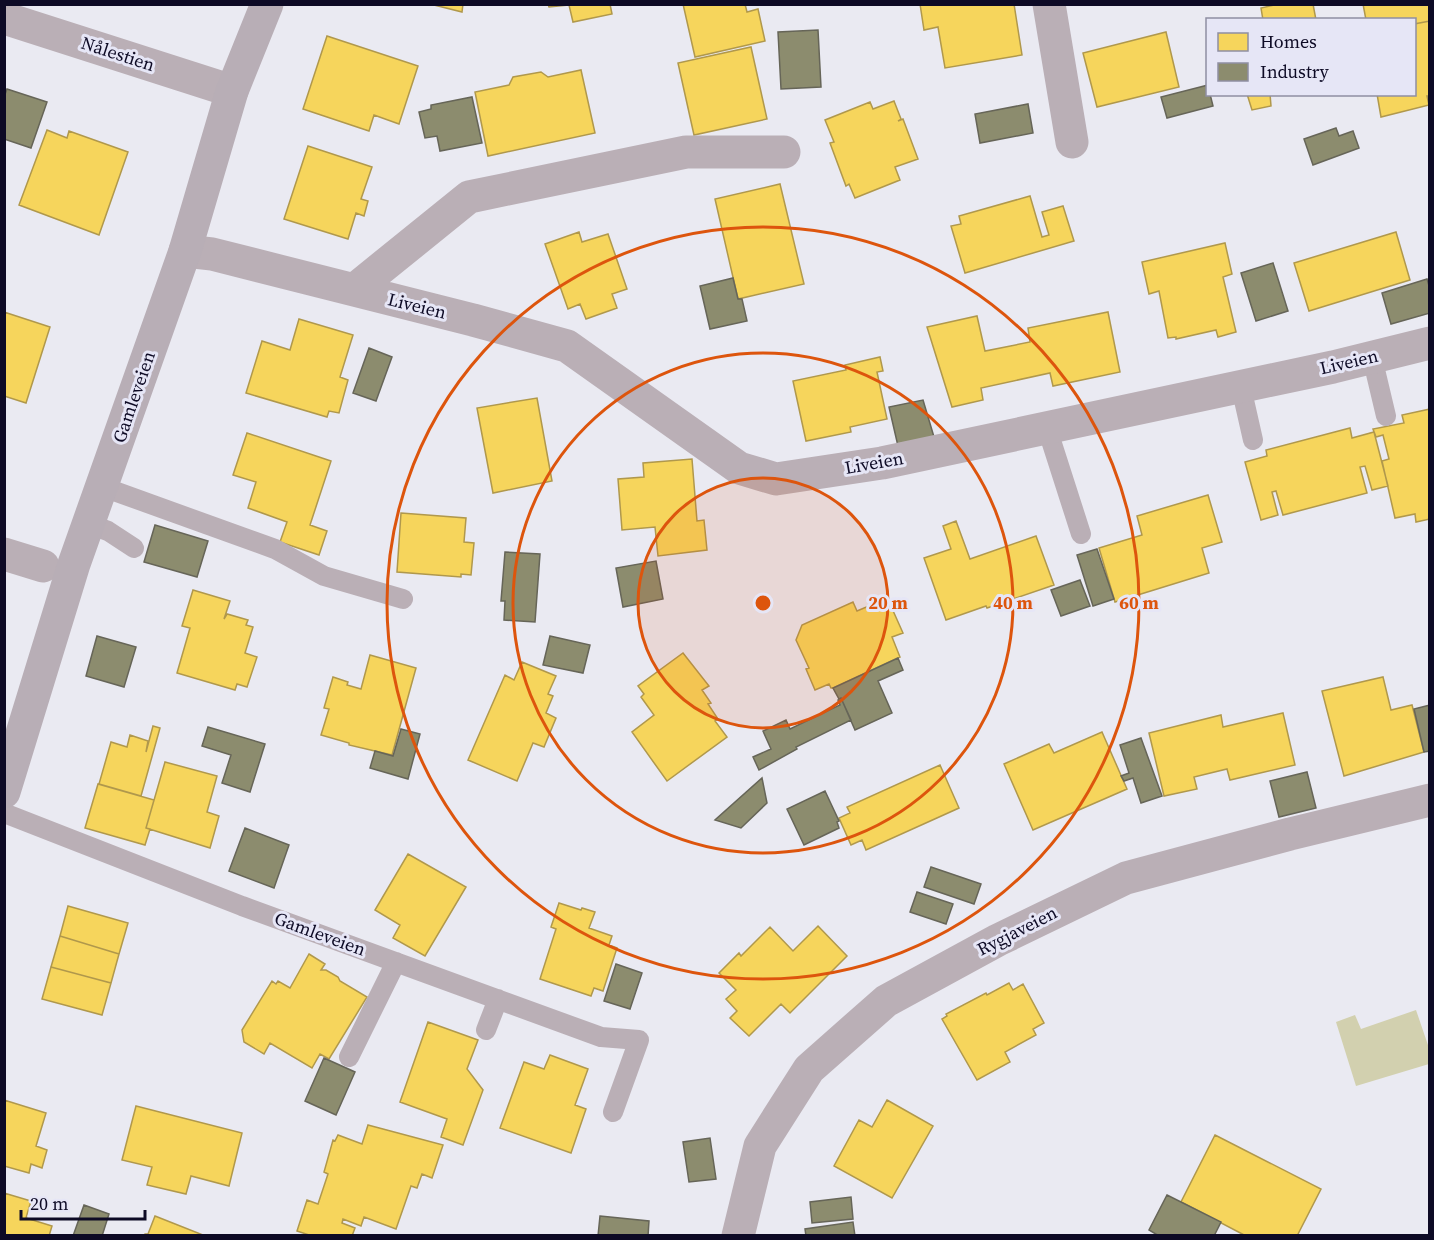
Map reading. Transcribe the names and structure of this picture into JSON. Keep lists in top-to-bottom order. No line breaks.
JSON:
{"streets":{"street":["Nålestien","Liveien","Gamleveien","Rygjaveien"]},"crossings":[["Nålestien","Gamleveien"],["Liveien","Gamleveien"]],"legend":["Homes","Industry"],"scale_bar":"20 m","rings":["20 m","40 m","60 m"]}
